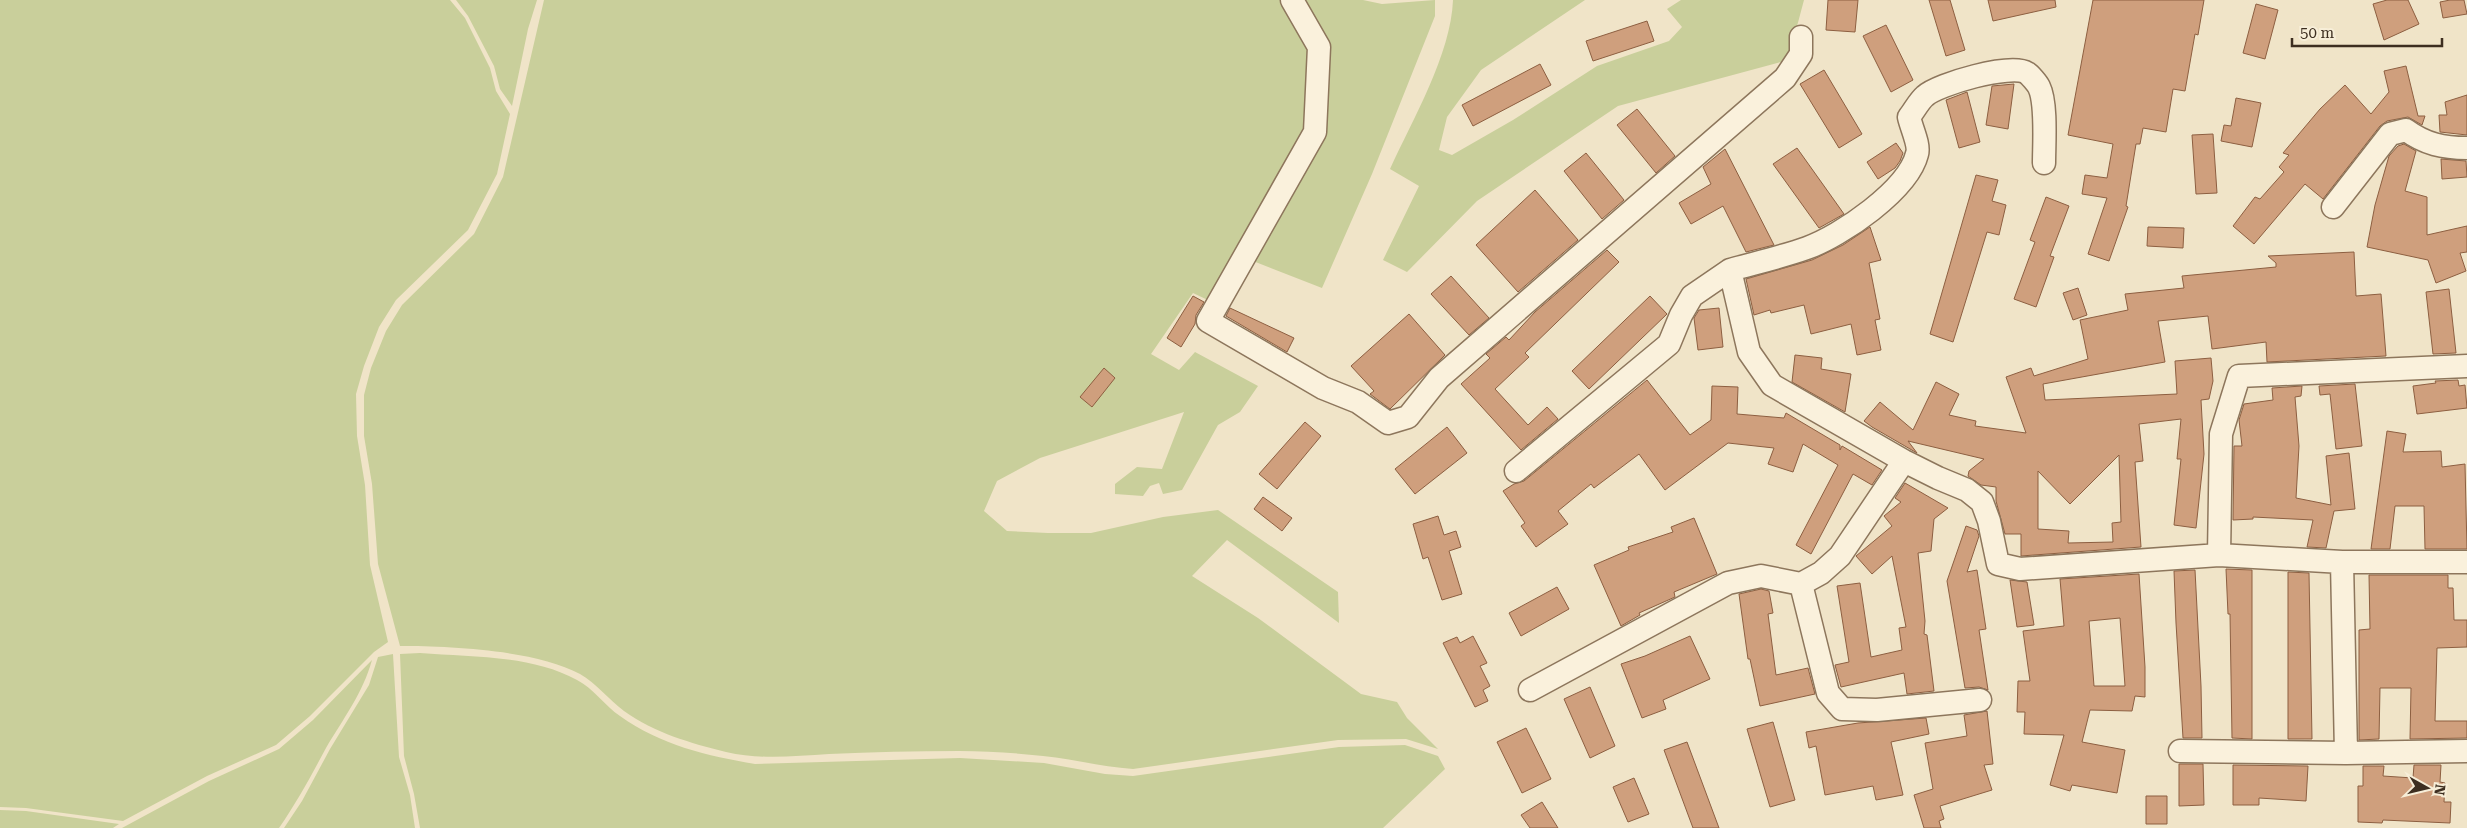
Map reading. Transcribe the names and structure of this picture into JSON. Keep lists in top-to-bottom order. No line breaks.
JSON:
{"scale_bar":"50 m","north":"right"}
